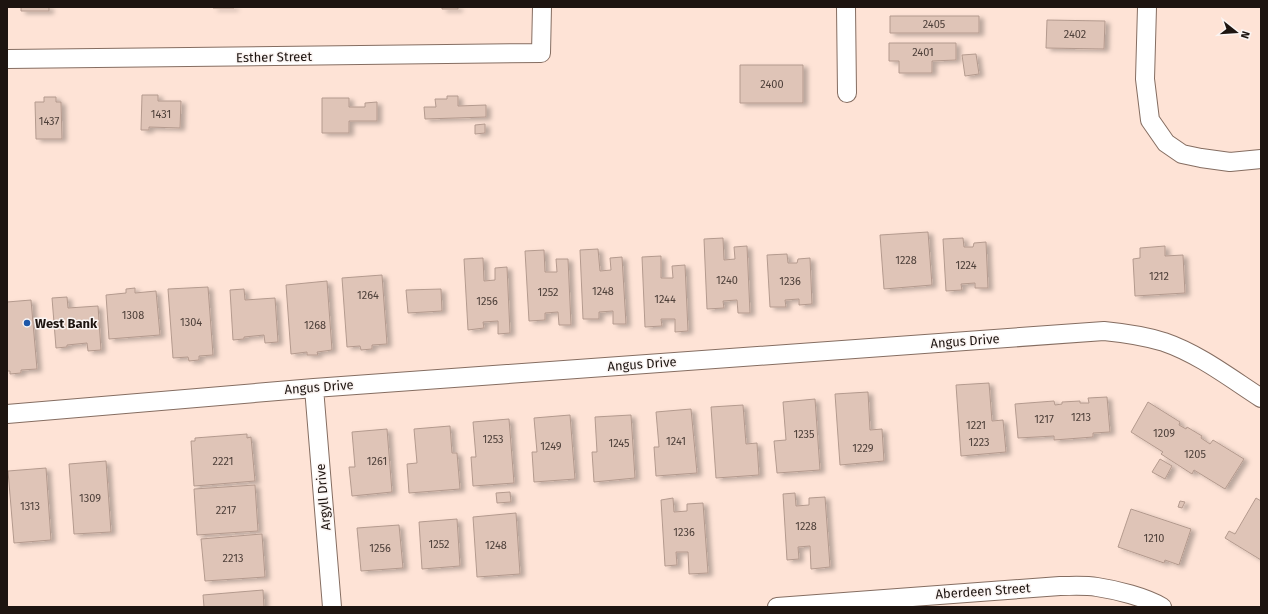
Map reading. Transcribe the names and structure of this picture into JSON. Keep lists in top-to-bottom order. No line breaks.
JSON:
{"streets":{"street":["Esther Street","Angus Drive","Argyll Drive","Aberdeen Street"]},"crossings":[["Angus Drive","Argyll Drive"]],"places":["West Bank"],"house_numbers":["2405","2402","2401","2400","1431","1437","1228","1224","1212","1240","1236","1248","1252","1264","1244","1256","1308","1304","1268","1213","1217","1221","1209","1235","1253","1241","1223","1245","1249","1229","1205","2221","1261","1309","1313","2217","1228","1236","1210","1252","1248","1256","2213"],"north":"right"}
